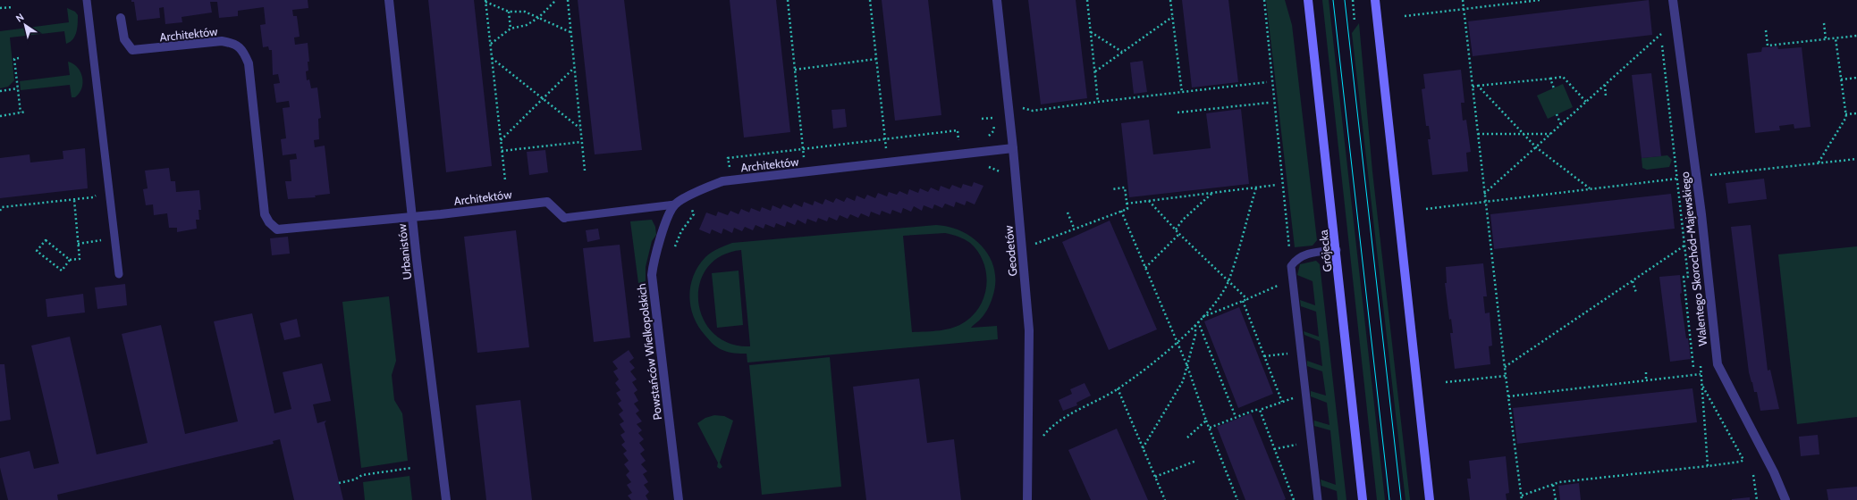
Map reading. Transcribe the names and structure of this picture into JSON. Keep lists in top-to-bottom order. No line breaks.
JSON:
{"streets":{"main road":["Grójecka"],"street":["Architektów","Geodetów","Urbanistów","Walentego Skorochód-Majewskiego","Powstańców Wielkopolskich"]},"crossings":[["Architektów","Geodetów"],["Architektów","Urbanistów"],["Architektów","Powstańców Wielkopolskich"]],"north":"top left"}
